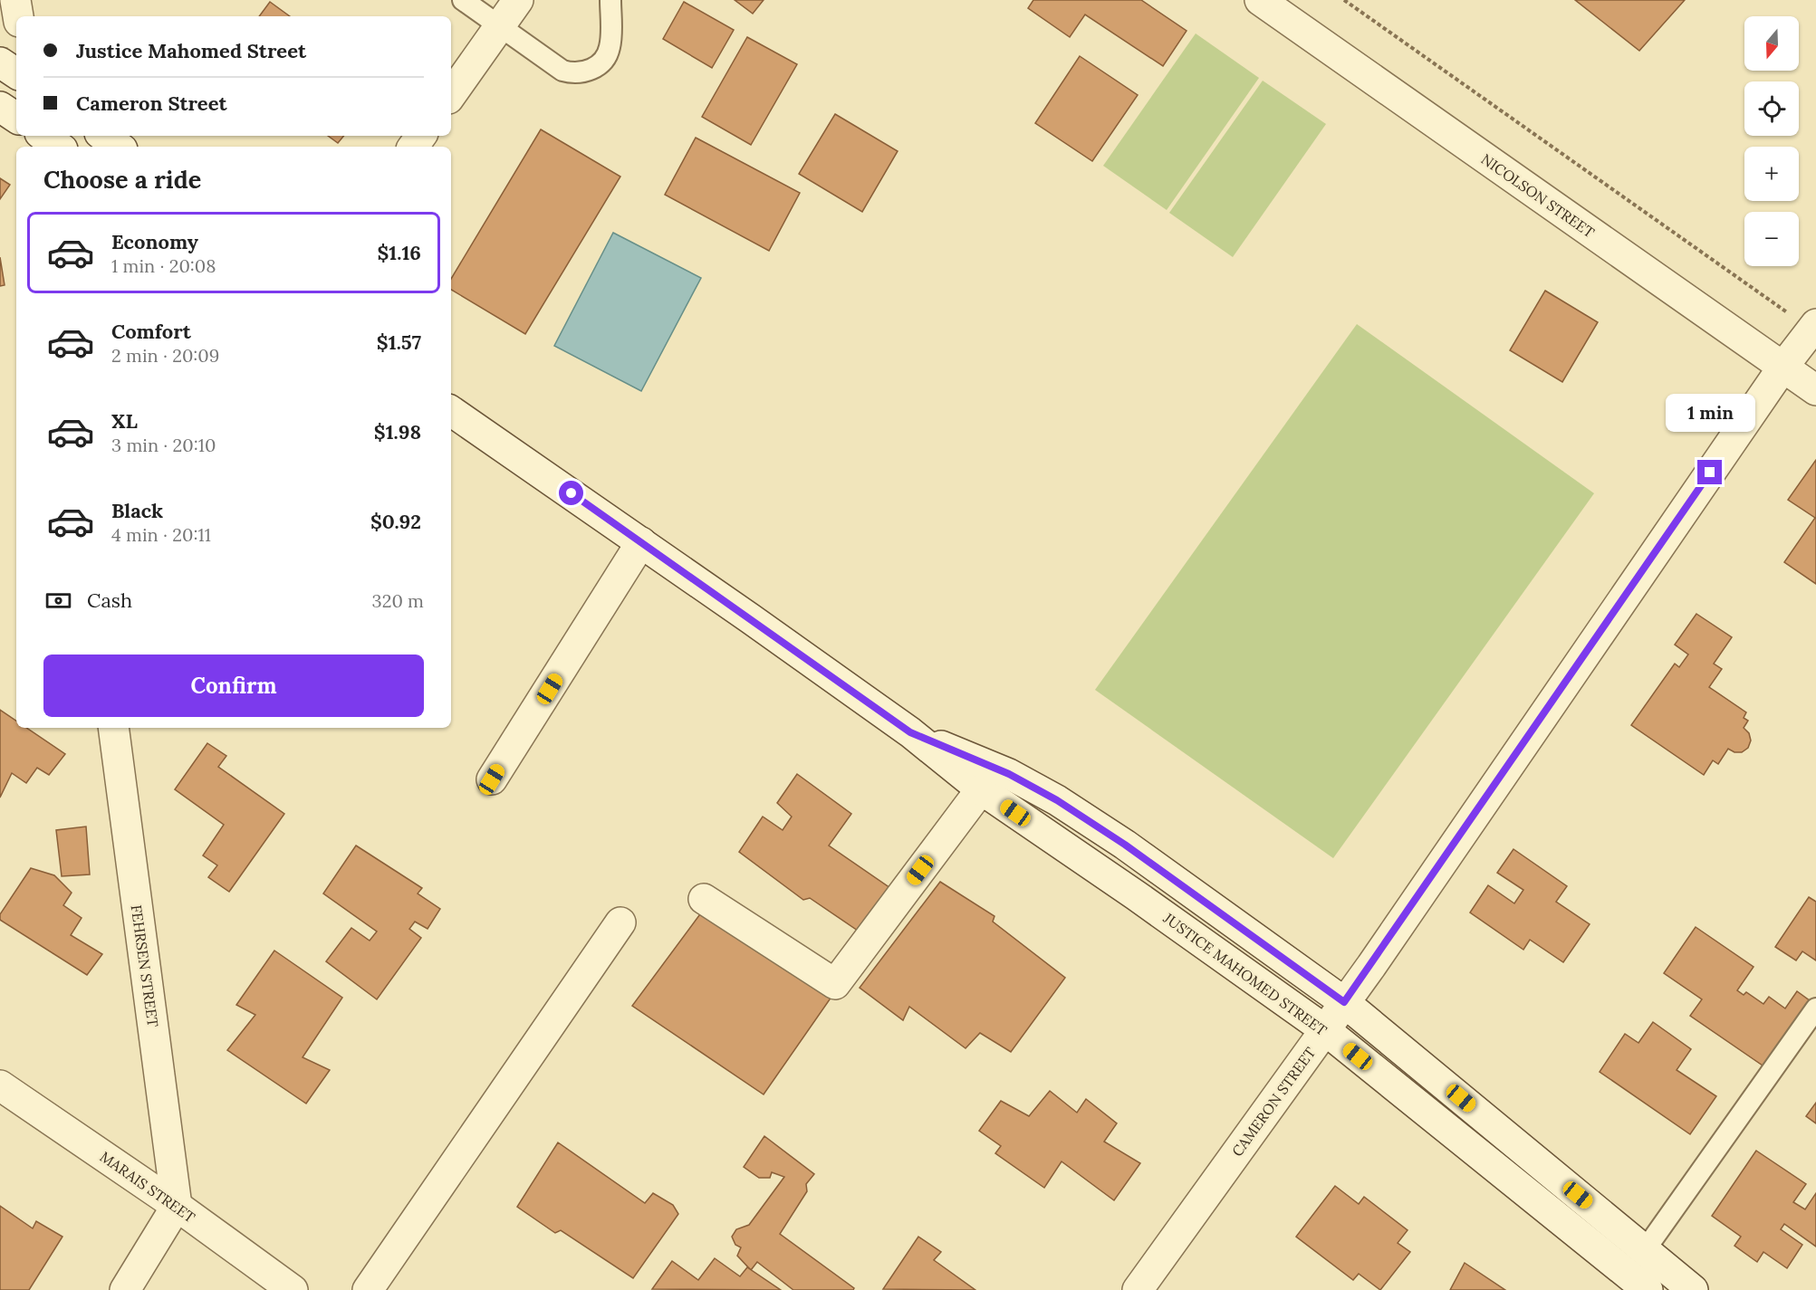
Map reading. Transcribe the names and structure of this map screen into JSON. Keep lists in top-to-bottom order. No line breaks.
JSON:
{"streets":{"street":["NICOLSON STREET","FEHRSEN STREET","JUSTICE MAHOMED STREET","CAMERON STREET","MARAIS STREET"]},"crossings":[["NICOLSON STREET","CAMERON STREET"],["FEHRSEN STREET","MARAIS STREET"],["JUSTICE MAHOMED STREET","CAMERON STREET"]],"north":"bottom","page":{"map_buttons":["+","−"],"banner":["Justice Mahomed Street","Cameron Street"],"heading":"Choose a ride","list":[{"name":"Economy","note":"1 min · 20:08","value":"$1.16"},{"name":"Comfort","note":"2 min · 20:09","value":"$1.57"},{"name":"XL","note":"3 min · 20:10","value":"$1.98"},{"name":"Black","note":"4 min · 20:11","value":"$0.92"}],"bubble":"1 min","pay":["Cash","320 m"],"buttons":"Confirm"}}
